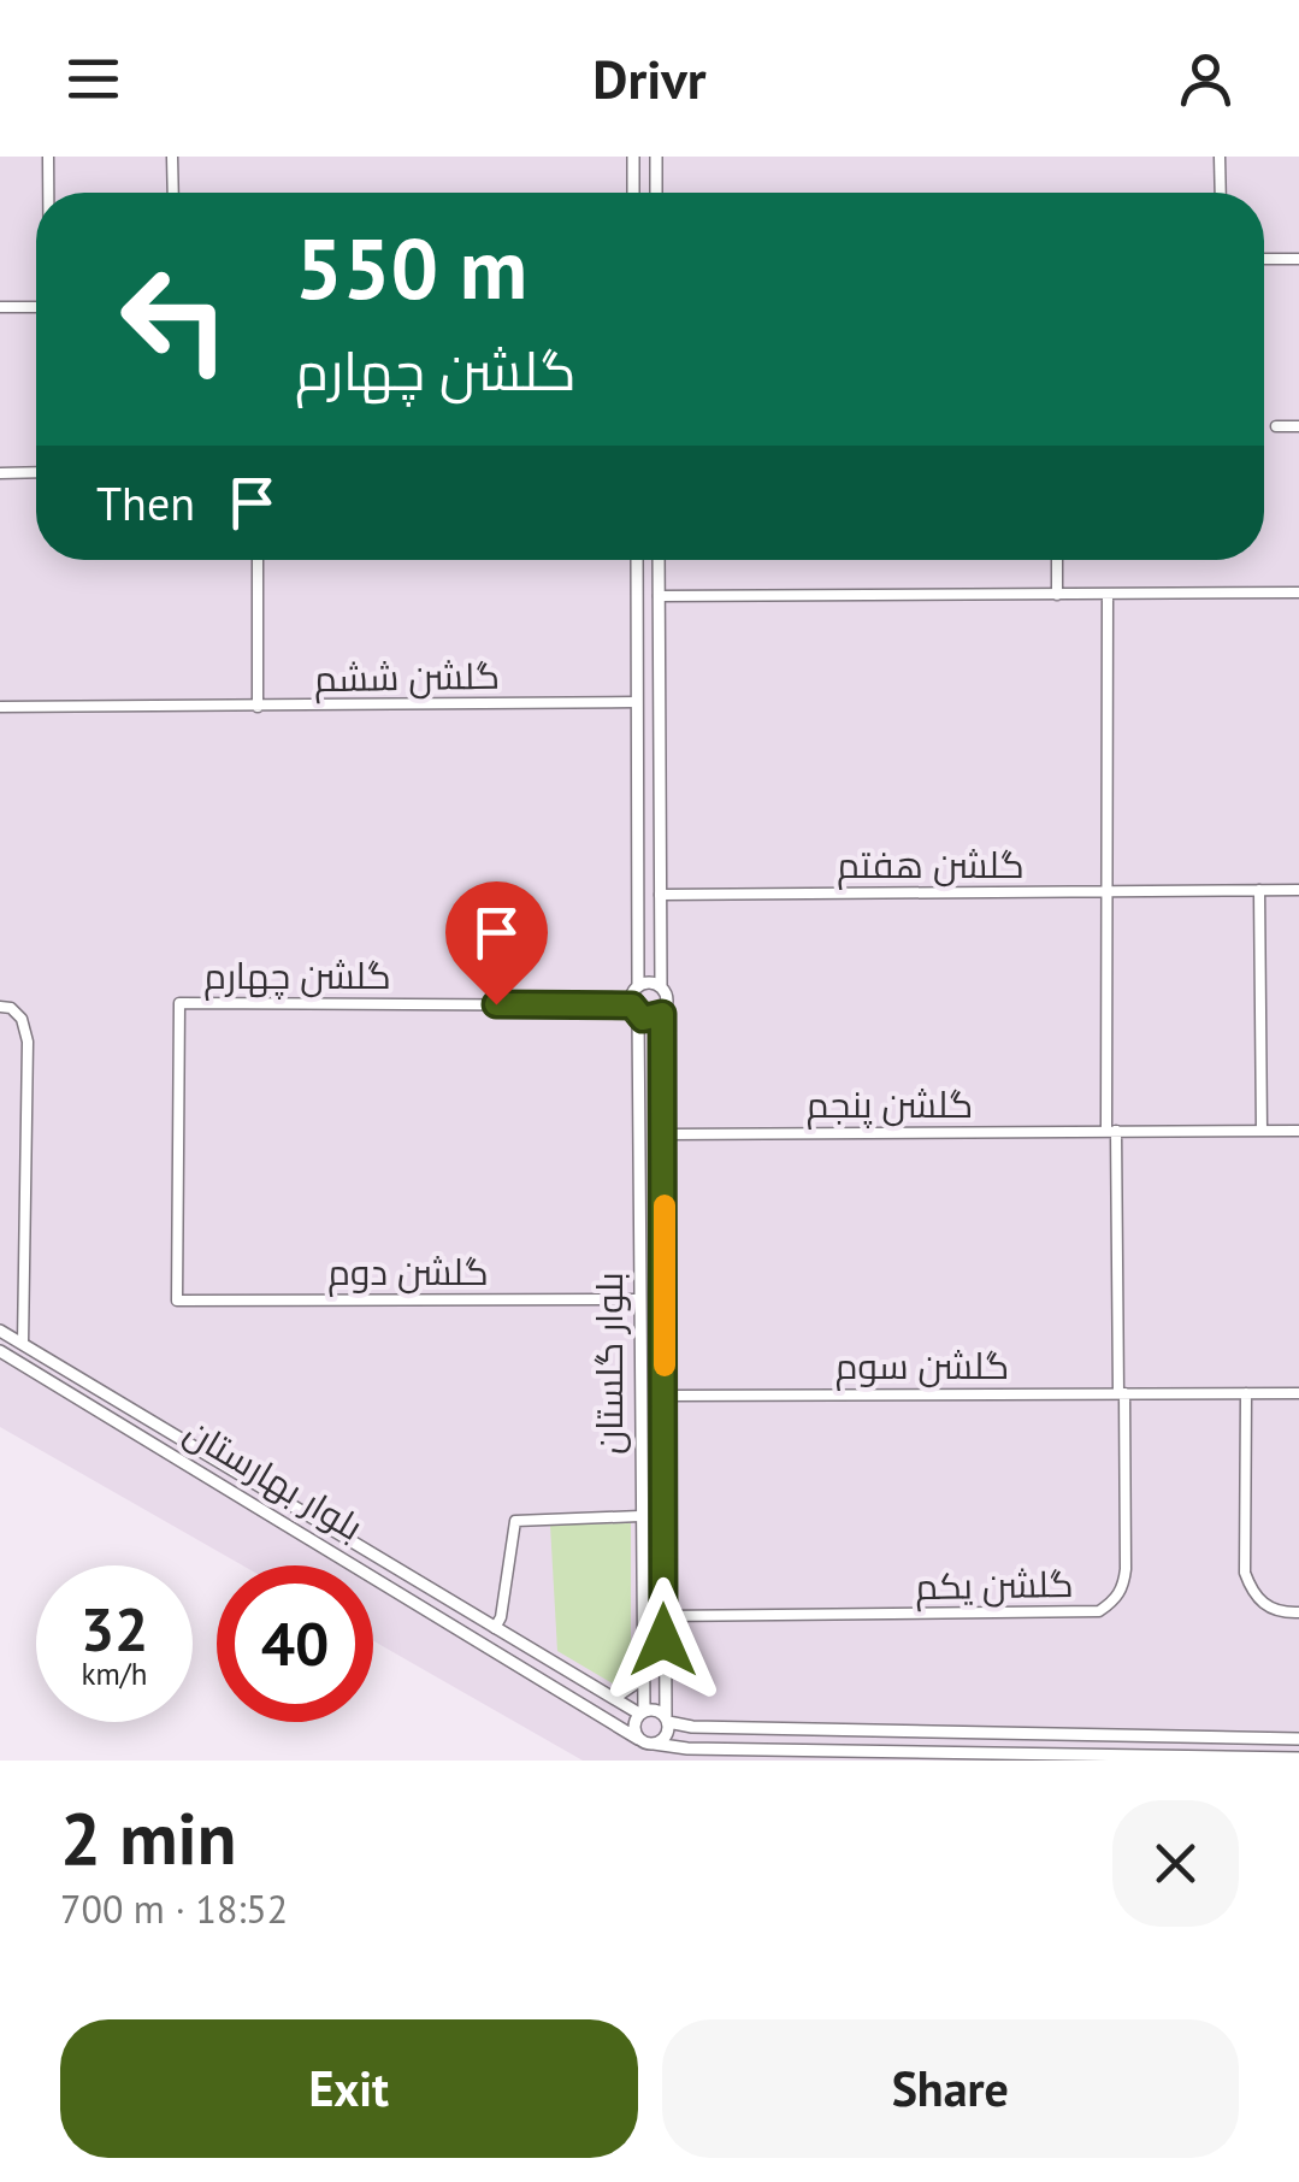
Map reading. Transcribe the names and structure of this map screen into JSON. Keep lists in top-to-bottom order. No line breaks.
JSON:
{"streets":{"street":["گلشن ششم","گلشن هفتم","گلشن چهارم","گلشن پنجم","گلشن دوم","بلوار گلستان","گلشن سوم","بلوار بهارستان","گلشن یکم"]},"crossings":[["گلشن چهارم","گلشن دوم"],["گلشن چهارم","بلوار گلستان"],["گلشن پنجم","بلوار گلستان"],["گلشن دوم","بلوار گلستان"],["بلوار گلستان","گلشن سوم"],["بلوار گلستان","بلوار بهارستان"],["بلوار گلستان","گلشن یکم"],["گلشن سوم","گلشن یکم"]],"page":{"header":"Drivr","turn":["550 m","گلشن چهارم"],"then":"Then","speed":"32 km/h","limit":"40","heading":["2 min","700 m · 18:52"],"buttons":["Exit","Share"]}}
